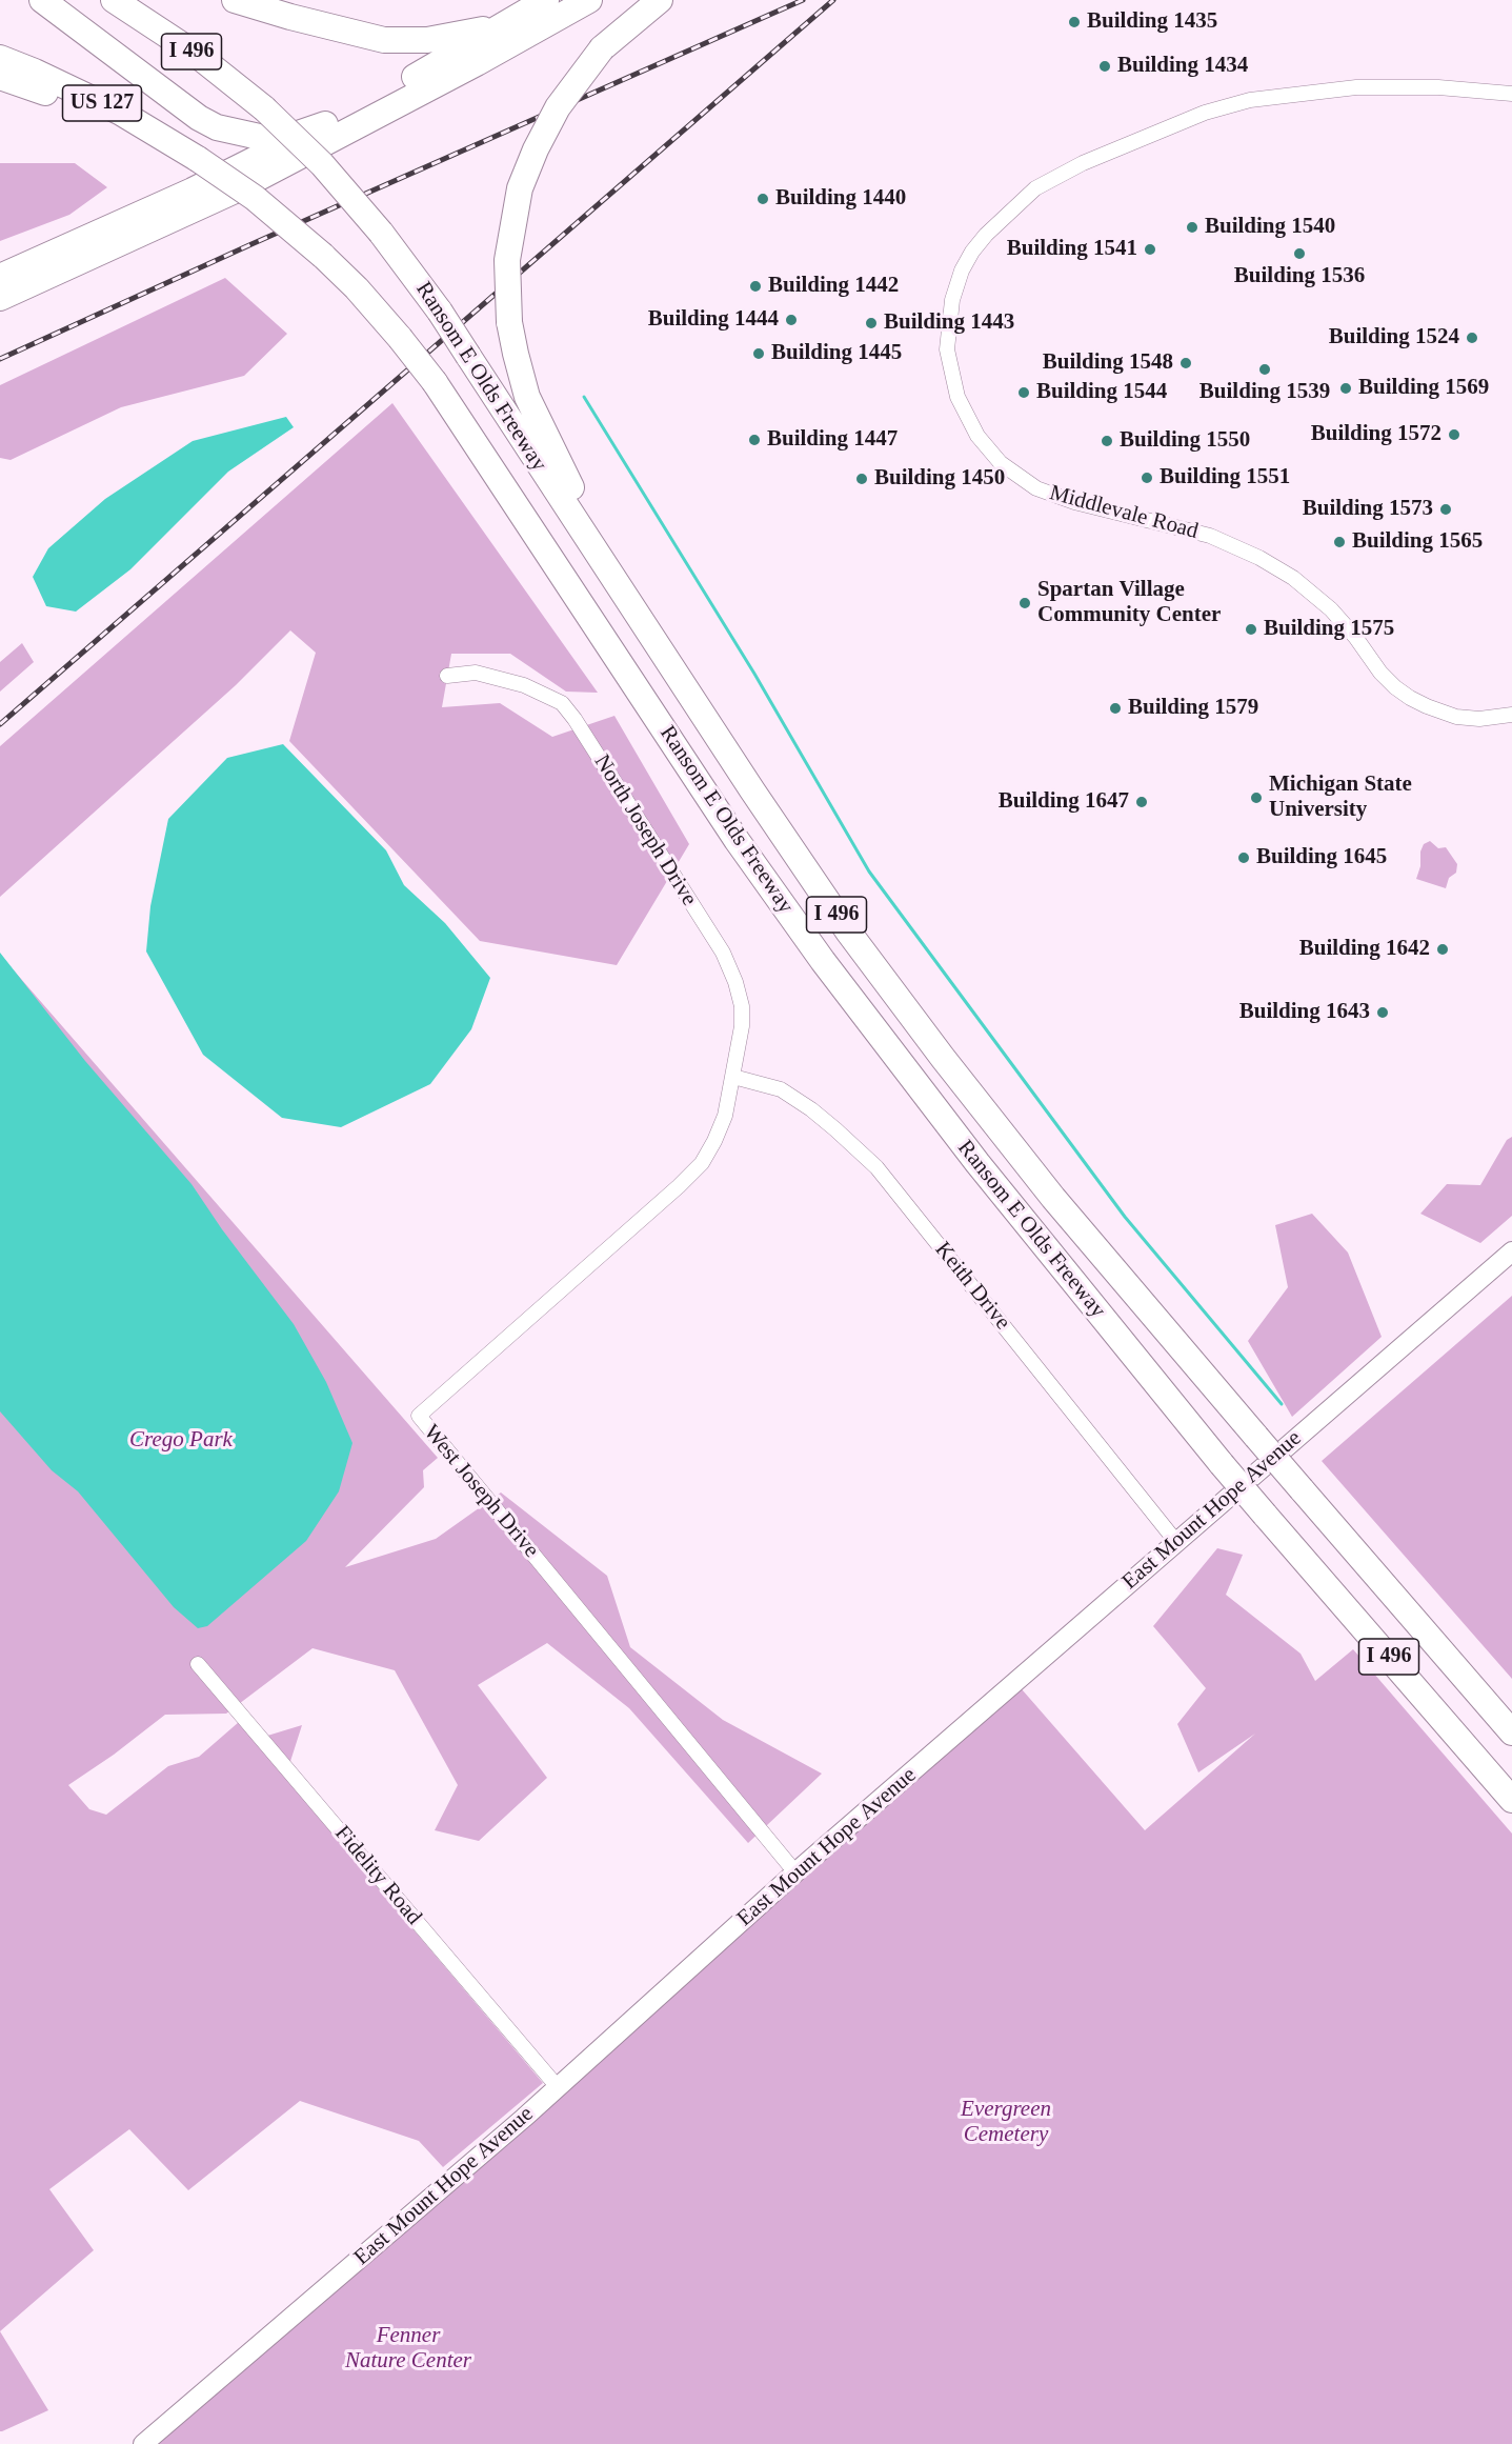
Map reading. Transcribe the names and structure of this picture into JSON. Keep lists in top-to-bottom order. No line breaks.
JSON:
{"streets":{"highway":["I 496","US 127","Ransom E Olds Freeway"],"street":["Middlevale Road","North Joseph Drive","Keith Drive","West Joseph Drive","East Mount Hope Avenue","Fidelity Road"]},"crossings":[["US 127","Ransom E Olds Freeway"],["North Joseph Drive","Keith Drive"],["North Joseph Drive","West Joseph Drive"],["Keith Drive","West Joseph Drive"],["Keith Drive","East Mount Hope Avenue"],["West Joseph Drive","East Mount Hope Avenue"],["East Mount Hope Avenue","Fidelity Road"]],"parks":["Crego Park","Evergreen Cemetery","Fenner Nature Center"],"places":["Building 1435","Building 1434","Building 1440","Building 1540","Building 1541","Building 1536","Building 1442","Building 1444","Building 1443","Building 1524","Building 1445","Building 1548","Building 1539","Building 1569","Building 1544","Building 1572","Building 1447","Building 1550","Building 1551","Building 1450","Building 1573","Building 1565","Spartan Village Community Center","Building 1575","Building 1579","Michigan State University","Building 1647","Building 1645","Building 1642","Building 1643"]}
